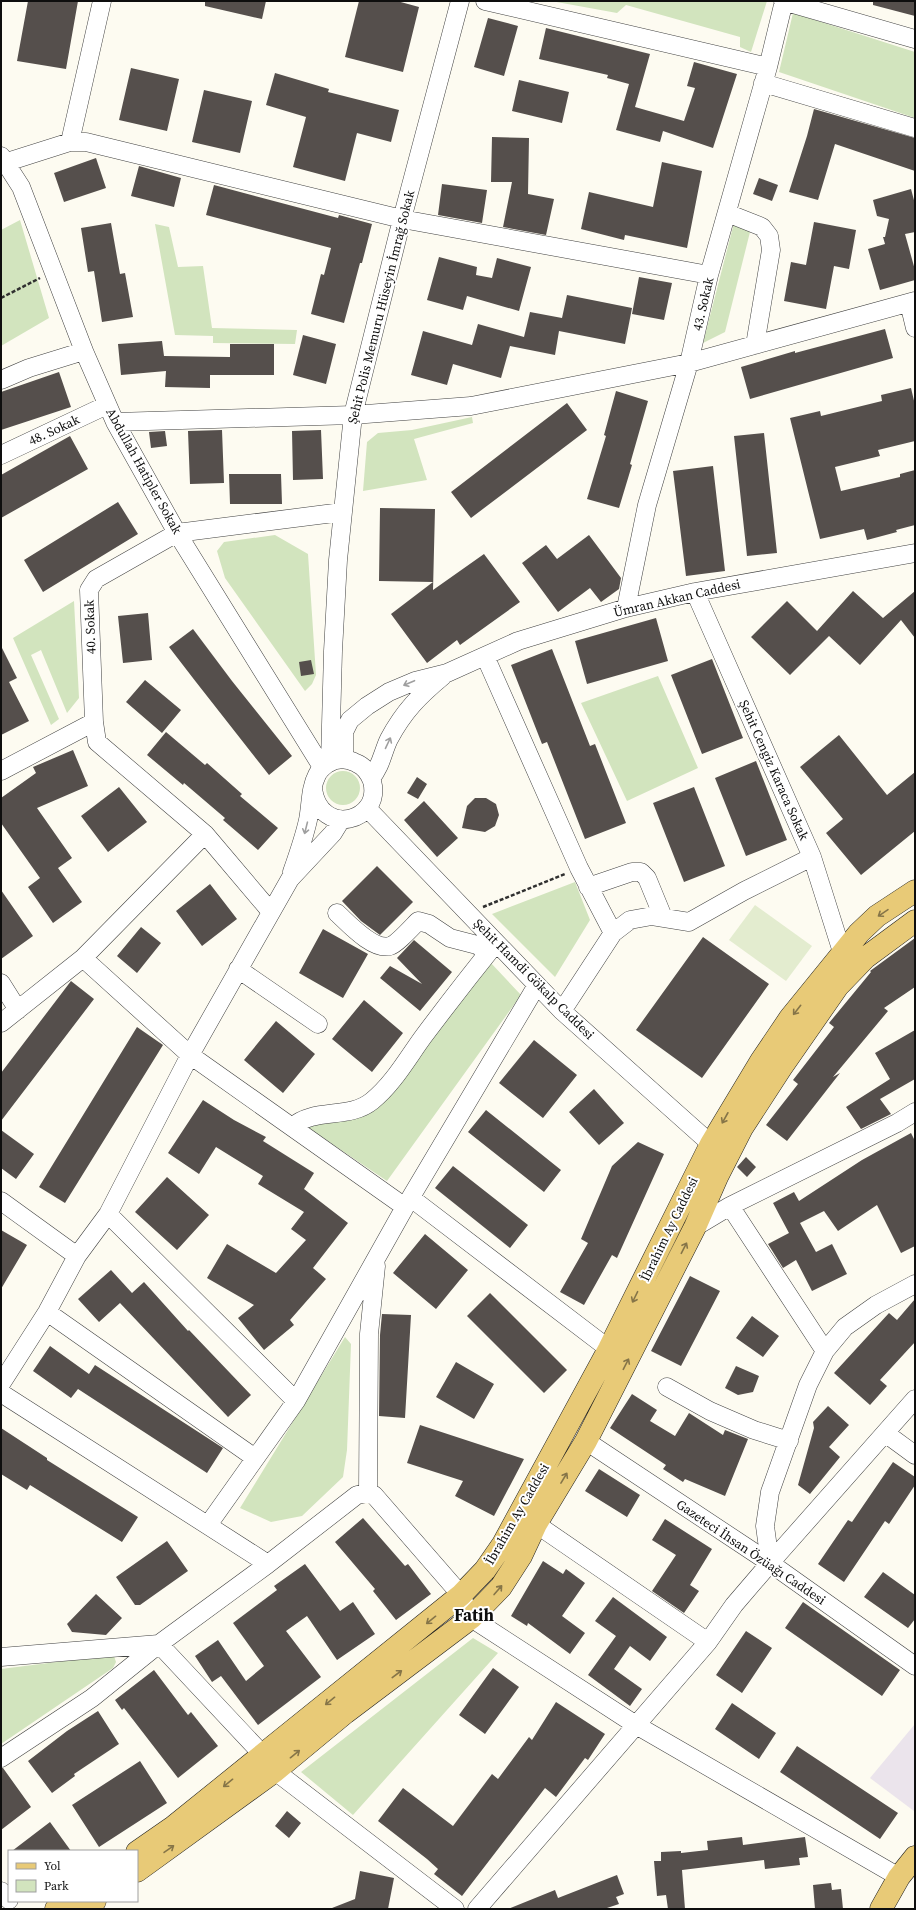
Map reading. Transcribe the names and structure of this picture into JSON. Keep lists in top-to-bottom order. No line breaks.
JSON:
{"streets":{"main road":["İbrahim Ay Caddesi"],"street":["43. Sokak","Şehit Polis Memuru Hüseyin İmrağ Sokak","48. Sokak","Abdullah Hatipler Sokak","Ümran Akkan Caddesi","40. Sokak","Şehit Cengiz Karaca Sokak","Şehit Hamdi Gökalp Caddesi","Gazeteci İhsan Özüağı Caddesi"]},"crossings":[["43. Sokak","Ümran Akkan Caddesi"],["Şehit Polis Memuru Hüseyin İmrağ Sokak","Abdullah Hatipler Sokak"],["Şehit Polis Memuru Hüseyin İmrağ Sokak","Şehit Hamdi Gökalp Caddesi"],["48. Sokak","Abdullah Hatipler Sokak"],["Abdullah Hatipler Sokak","40. Sokak"],["Abdullah Hatipler Sokak","Şehit Hamdi Gökalp Caddesi"],["Ümran Akkan Caddesi","Şehit Cengiz Karaca Sokak"],["Şehit Cengiz Karaca Sokak","İbrahim Ay Caddesi"],["Şehit Hamdi Gökalp Caddesi","İbrahim Ay Caddesi"],["İbrahim Ay Caddesi","Gazeteci İhsan Özüağı Caddesi"]],"districts":["Fatih"],"legend":["Yol","Park"]}
